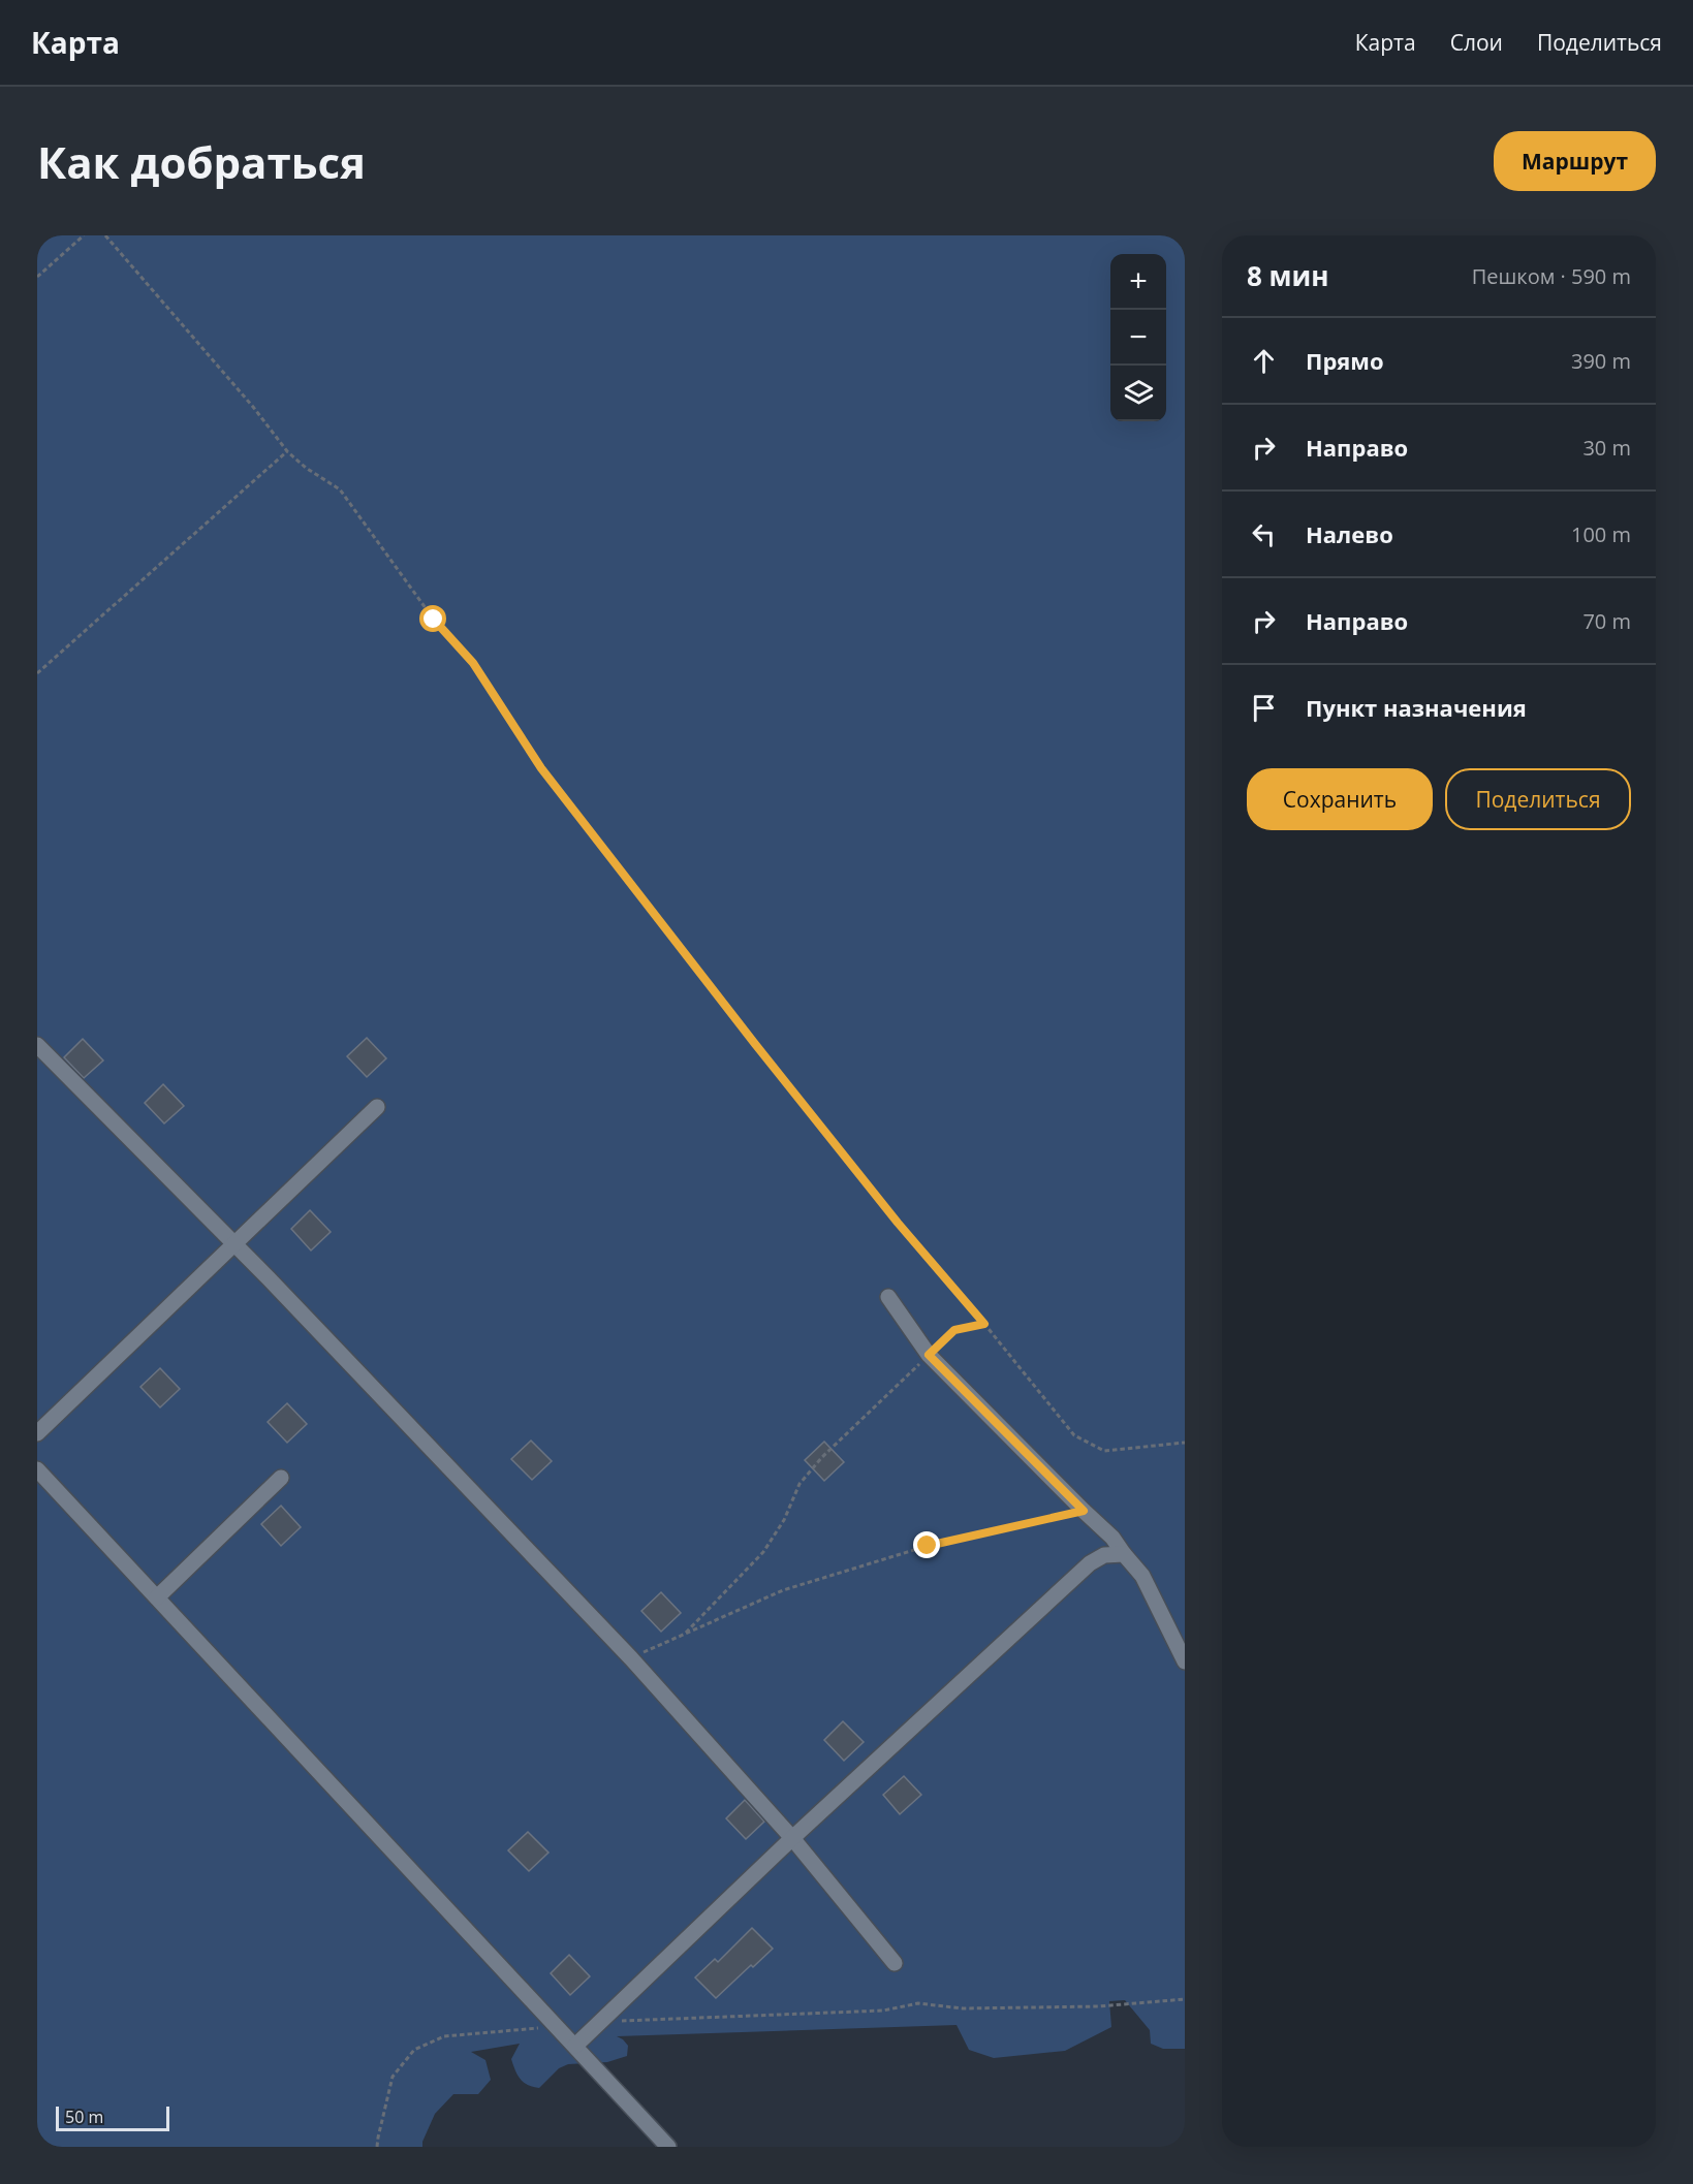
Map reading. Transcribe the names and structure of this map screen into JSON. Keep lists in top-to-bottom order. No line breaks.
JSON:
{"scale_bar":"50 m","page":{"header":"Карта","nav":["Карта","Слои","Поделиться"],"buttons":["Маршрут",["Сохранить","Поделиться"]],"title":"Как добраться","heading":["8 мин","Пешком · 590 m"],"map_buttons":["+","−"],"list":[["Прямо","390 m"],["Направо","30 m"],["Налево","100 m"],["Направо","70 m"],"Пункт назначения"],"scale":"50 m"}}
